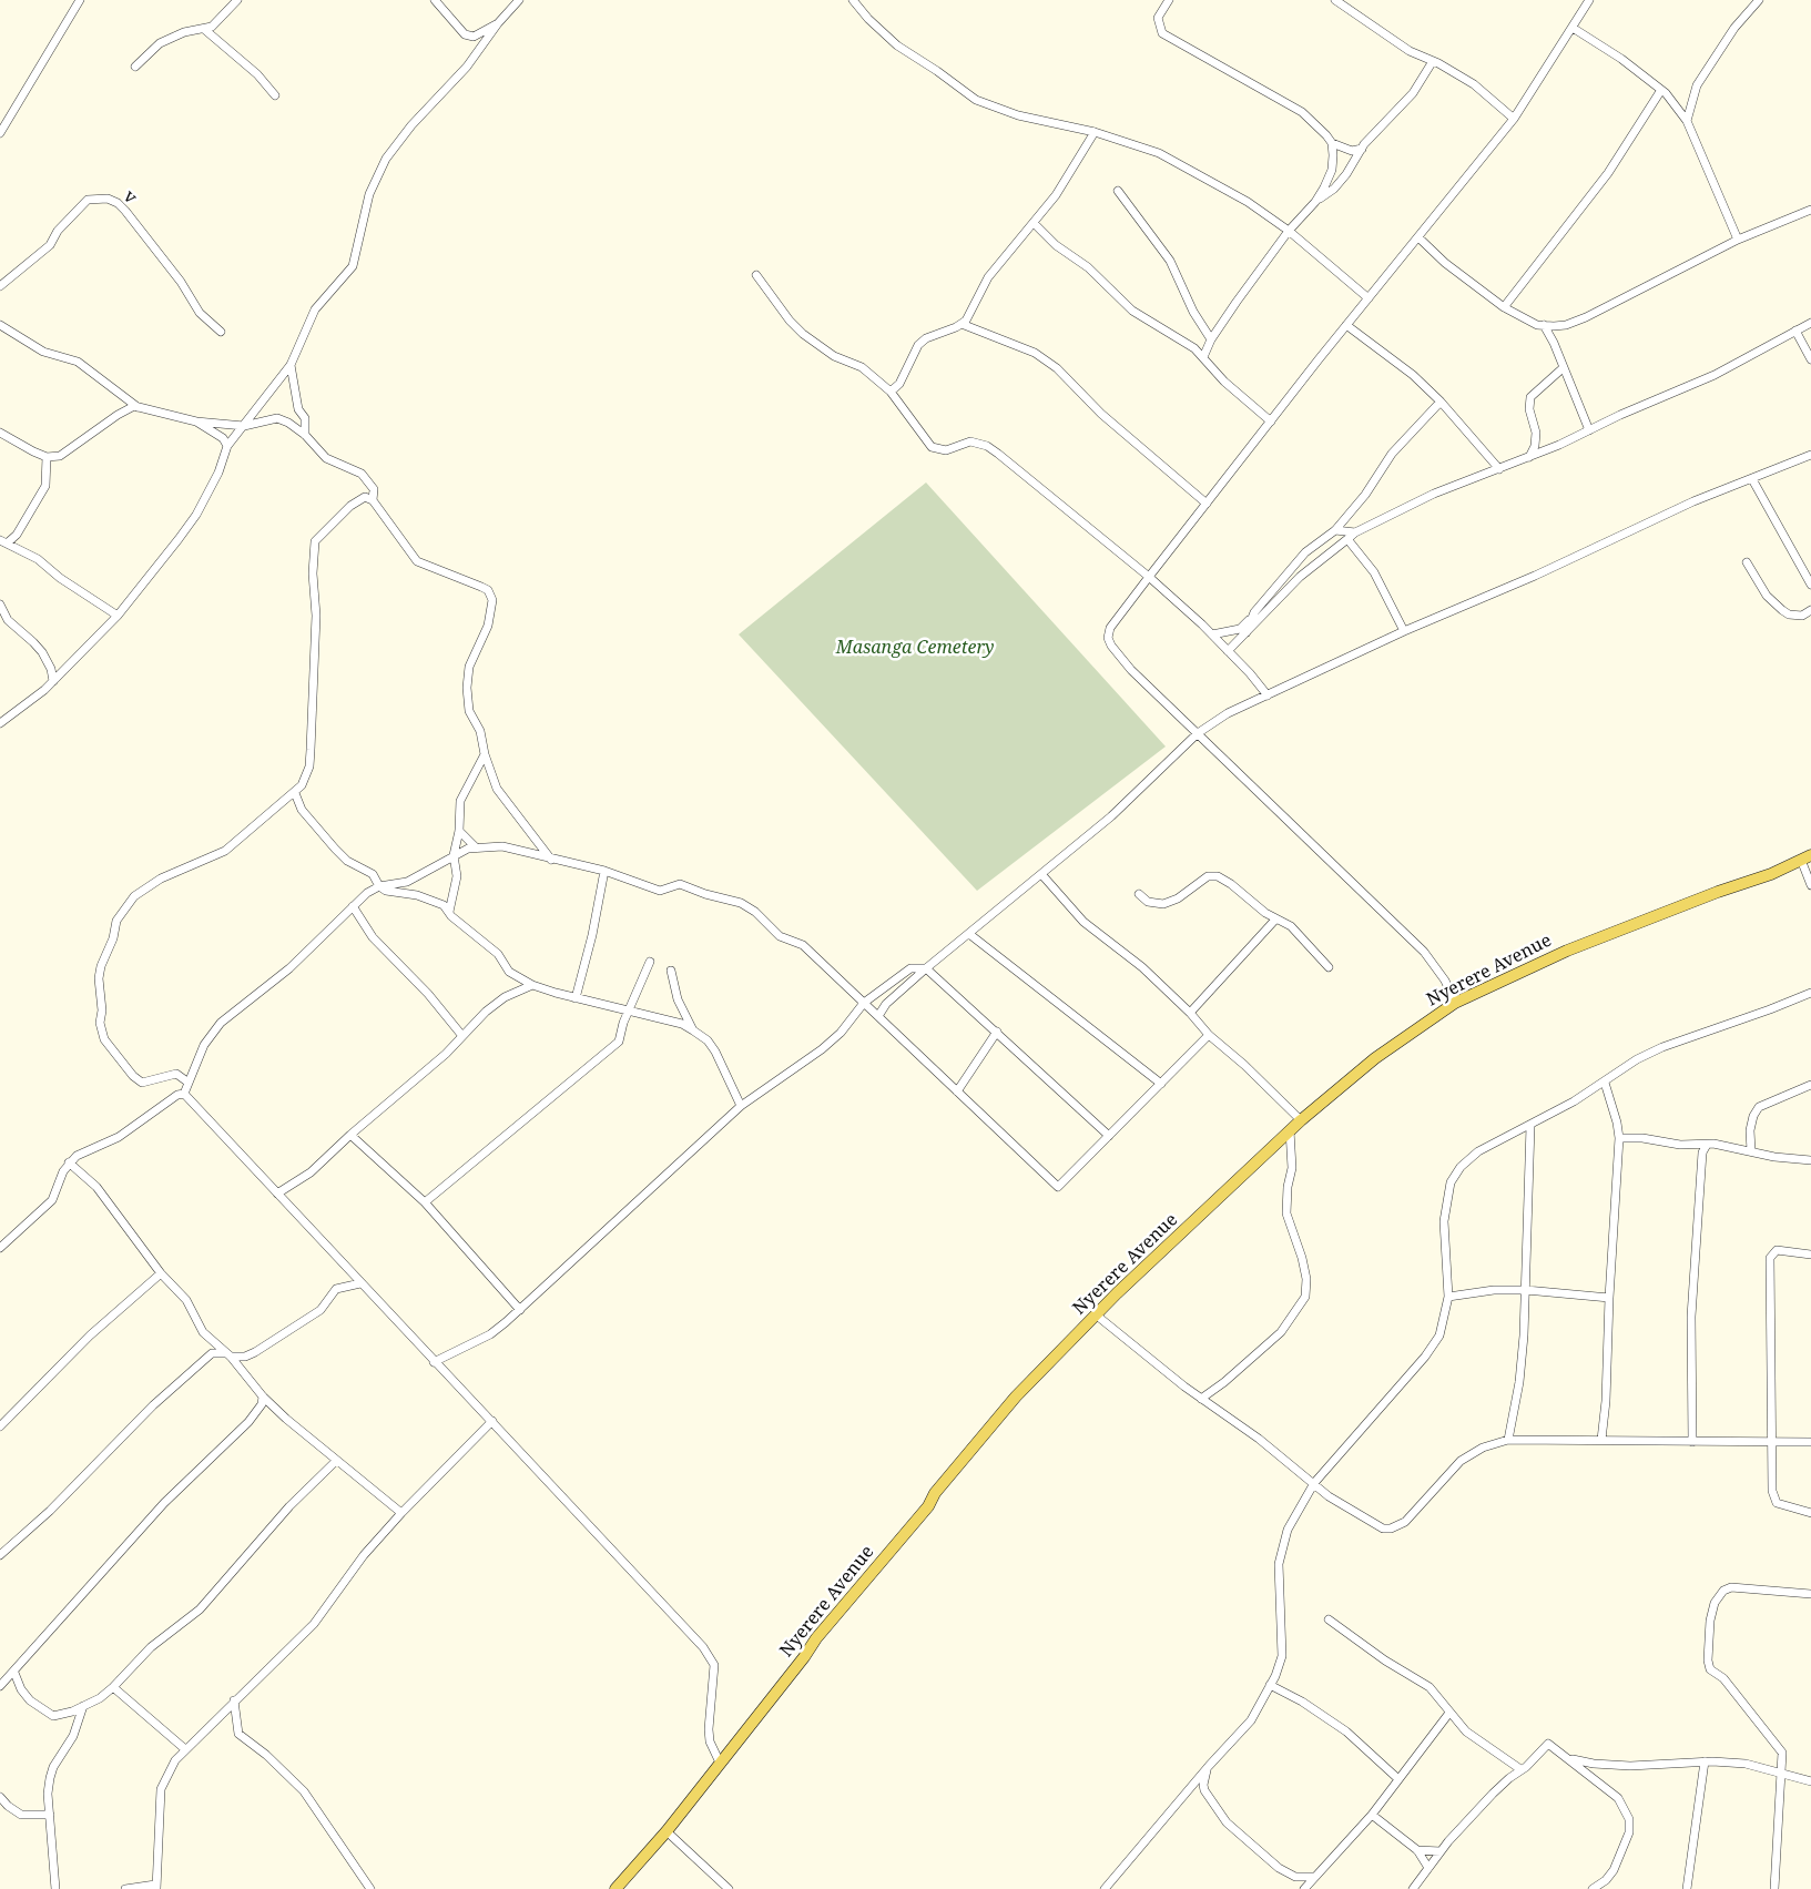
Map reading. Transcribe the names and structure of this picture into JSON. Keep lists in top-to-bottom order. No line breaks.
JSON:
{"streets":{"main road":["Nyerere Avenue"],"street":["v"]},"parks":["Masanga Cemetery"]}
